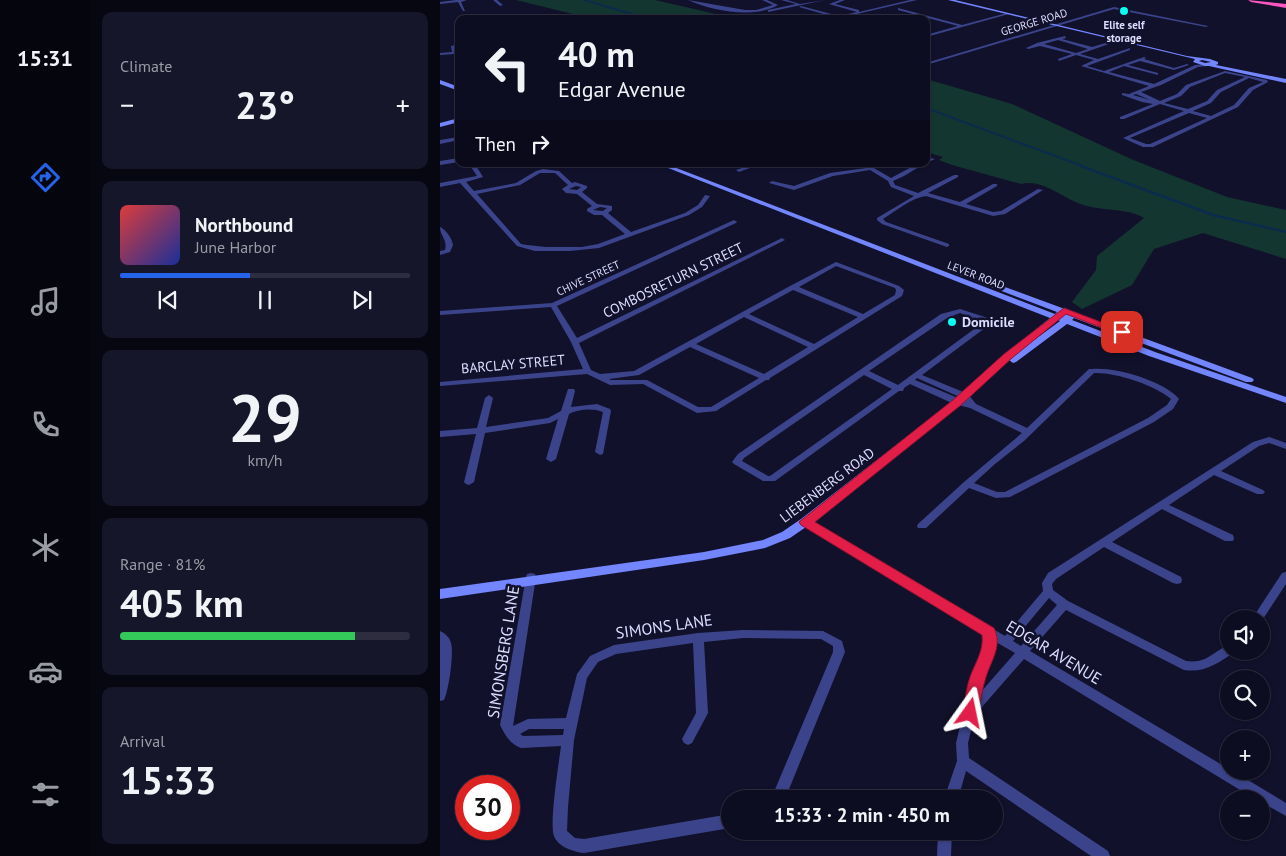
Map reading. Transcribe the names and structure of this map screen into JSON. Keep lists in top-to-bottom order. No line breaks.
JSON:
{"streets":{"main road":["LEVER ROAD","LIEBENBERG ROAD"],"street":["GEORGE ROAD","CHIVE STREET","COMBOSRETURN STREET","BARCLAY STREET","SIMONS LANE","SIMONSBERG LANE","EDGAR AVENUE"]},"crossings":[["LEVER ROAD","LIEBENBERG ROAD"],["LIEBENBERG ROAD","SIMONSBERG LANE"],["LIEBENBERG ROAD","EDGAR AVENUE"],["SIMONS LANE","SIMONSBERG LANE"]],"places":["Elite self storage","Domicile"],"page":{"tabs":"15:31","tile":["Climate",["29","km/h"],["Range · 81%","405 km"],["Arrival","15:33"]],"turn":["40 m","Edgar Avenue"],"heat":["−","23°","+"],"then":"Then","song":["Northbound","June Harbor"],"map_buttons":["+","−"],"limit":"30","trip":"15:33 · 2 min · 450 m"}}
